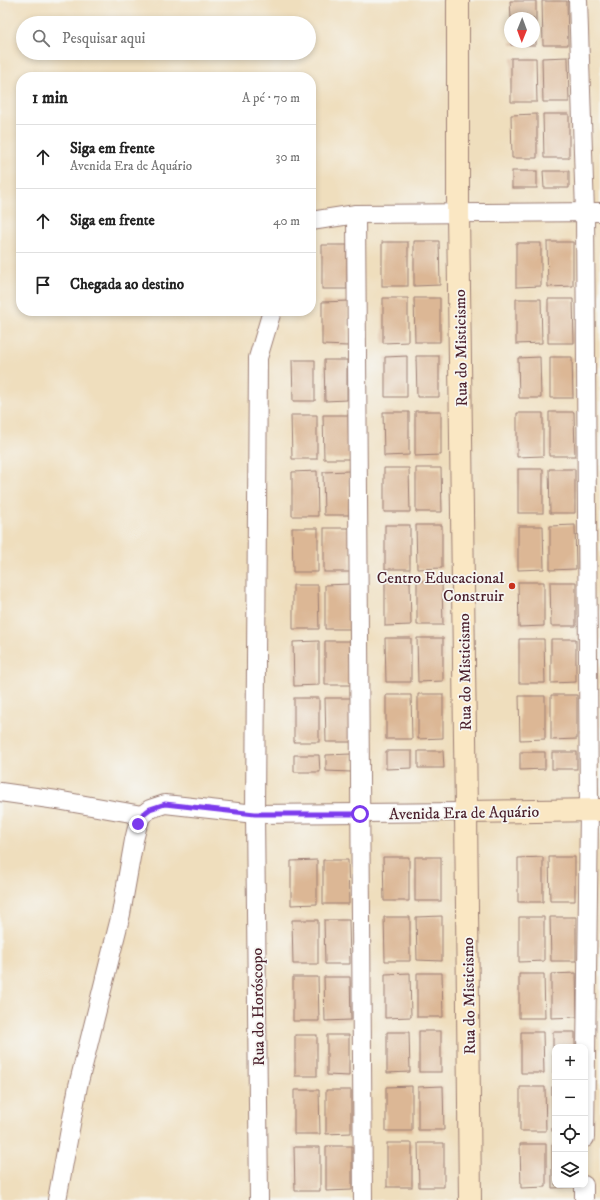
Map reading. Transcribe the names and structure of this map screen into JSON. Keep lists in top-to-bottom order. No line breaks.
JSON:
{"streets":{"street":["Rua do Misticismo","Avenida Era de Aquário","Rua do Horóscopo"]},"crossings":[["Rua do Misticismo","Avenida Era de Aquário"],["Avenida Era de Aquário","Rua do Horóscopo"]],"places":["Centro Educacional Construir"],"north":"bottom","page":{"search":"Pesquisar aqui","heading":["1 min","A pé · 70 m"],"list":[["Siga em frente","Avenida Era de Aquário","30 m"],["Siga em frente","40 m"],"Chegada ao destino"],"map_buttons":["+","−"]}}
